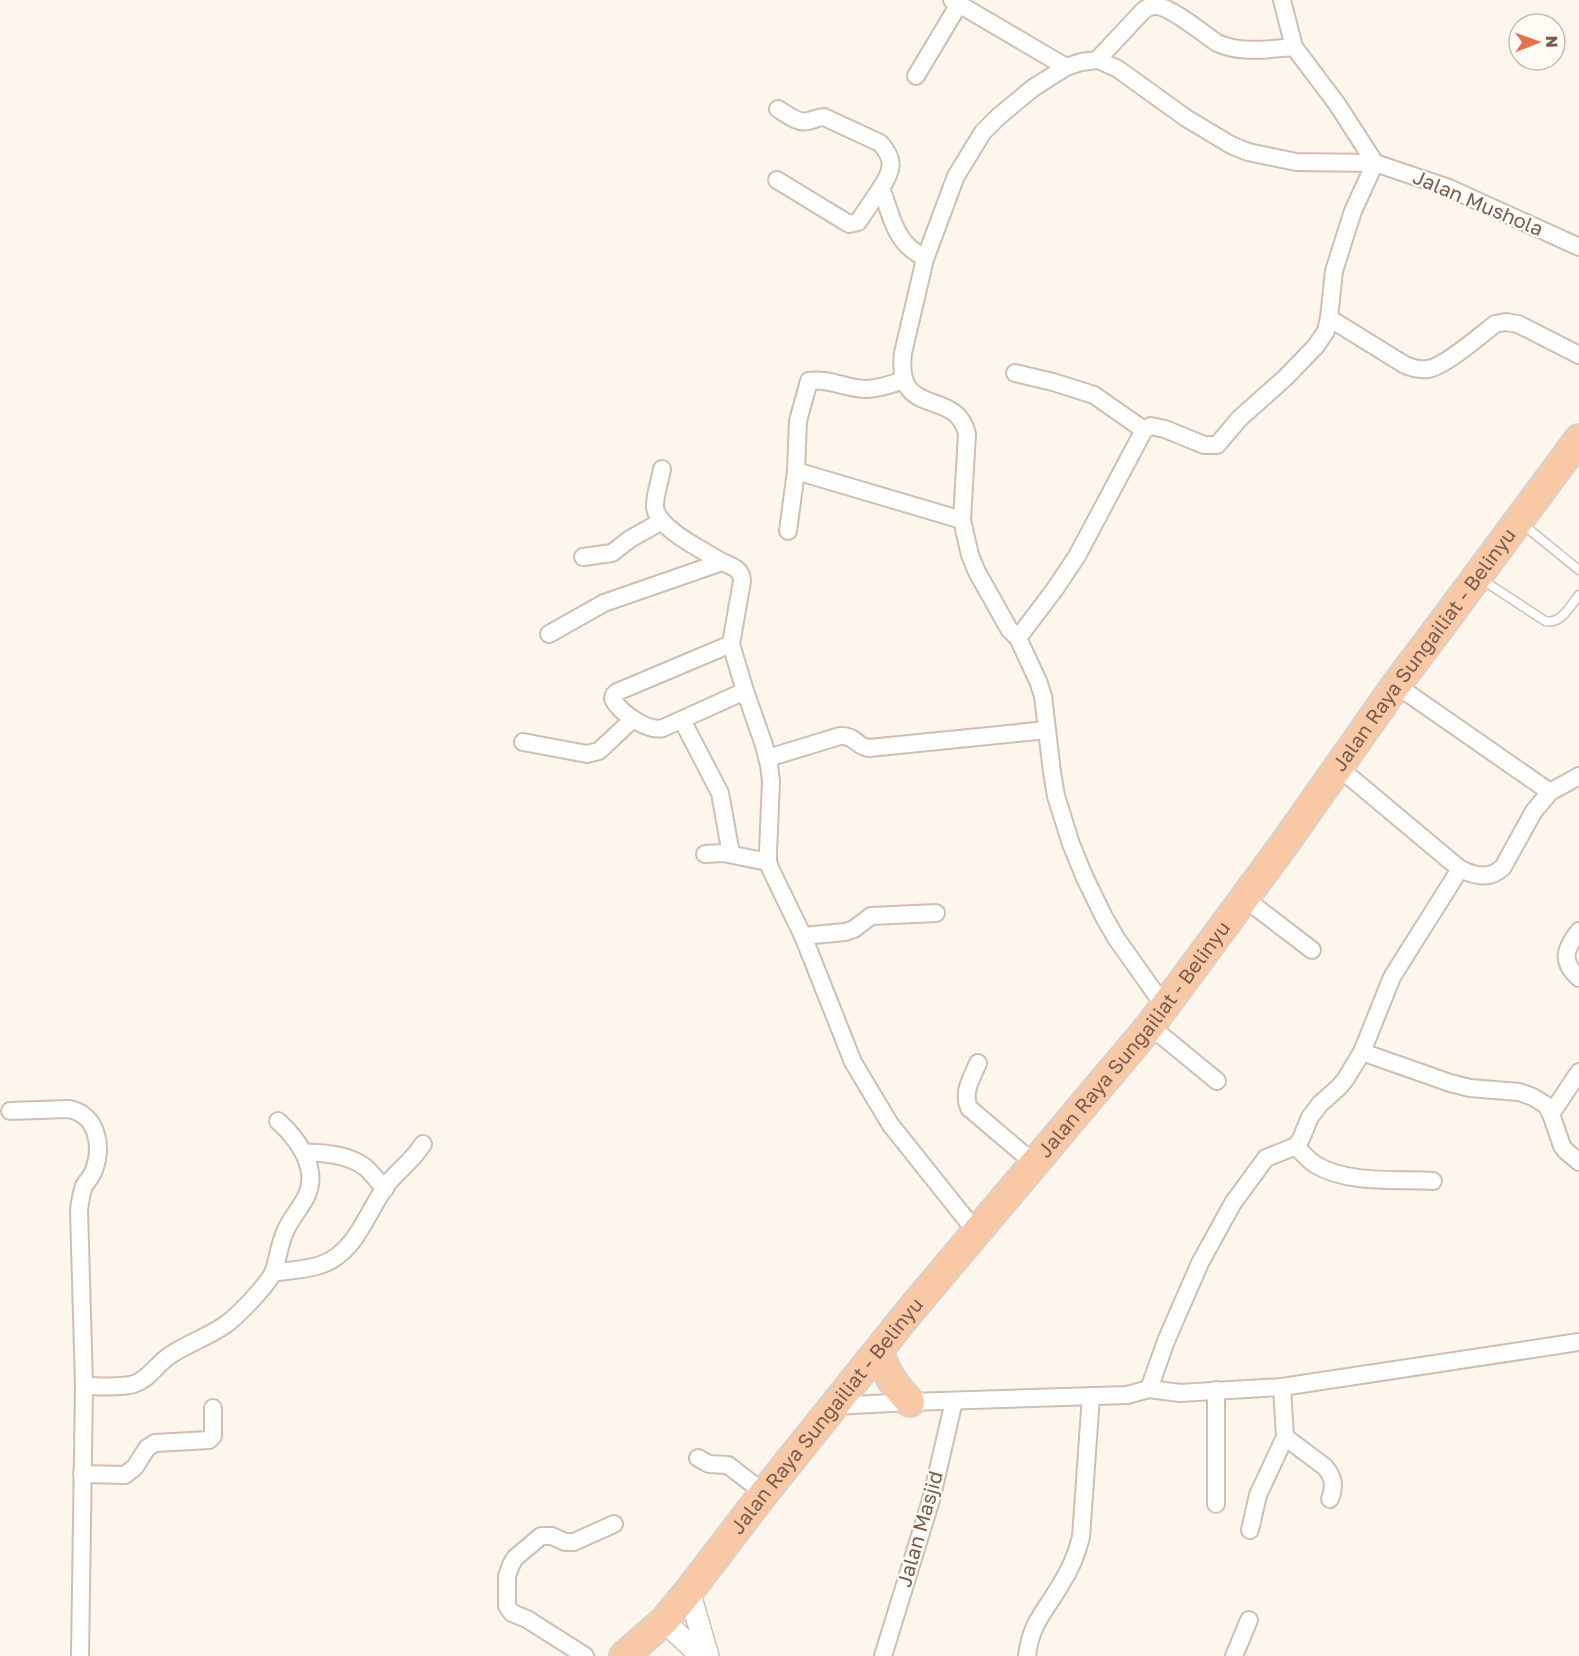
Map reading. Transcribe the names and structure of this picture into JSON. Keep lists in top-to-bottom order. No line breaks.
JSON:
{"streets":{"highway":["Jalan Raya Sungailiat - Belinyu"],"street":["Jalan Mushola","Jalan Masjid"]},"north":"right"}
